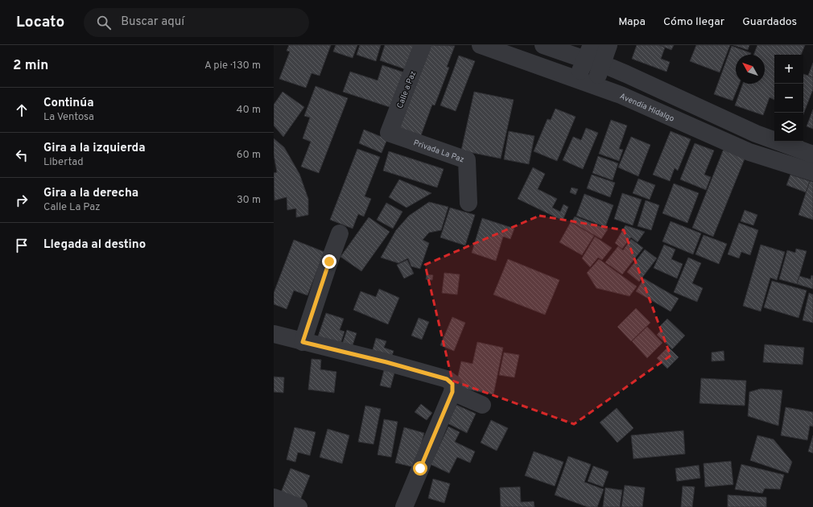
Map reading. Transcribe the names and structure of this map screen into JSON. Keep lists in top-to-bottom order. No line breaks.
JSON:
{"streets":{"street":["Calle a Paz","Avendia Hidalgo","Privada La Paz"]},"crossings":[["Calle a Paz","Privada La Paz"]],"north":"top left","page":{"header":"Locato","search":"Buscar aquí","nav":["Mapa","Cómo llegar","Guardados"],"heading":["2 min","A pie · 130 m"],"map_buttons":["+","−"],"list":[["Continúa","La Ventosa","40 m"],["Gira a la izquierda","Libertad","60 m"],["Gira a la derecha","Calle La Paz","30 m"],"Llegada al destino"]}}
